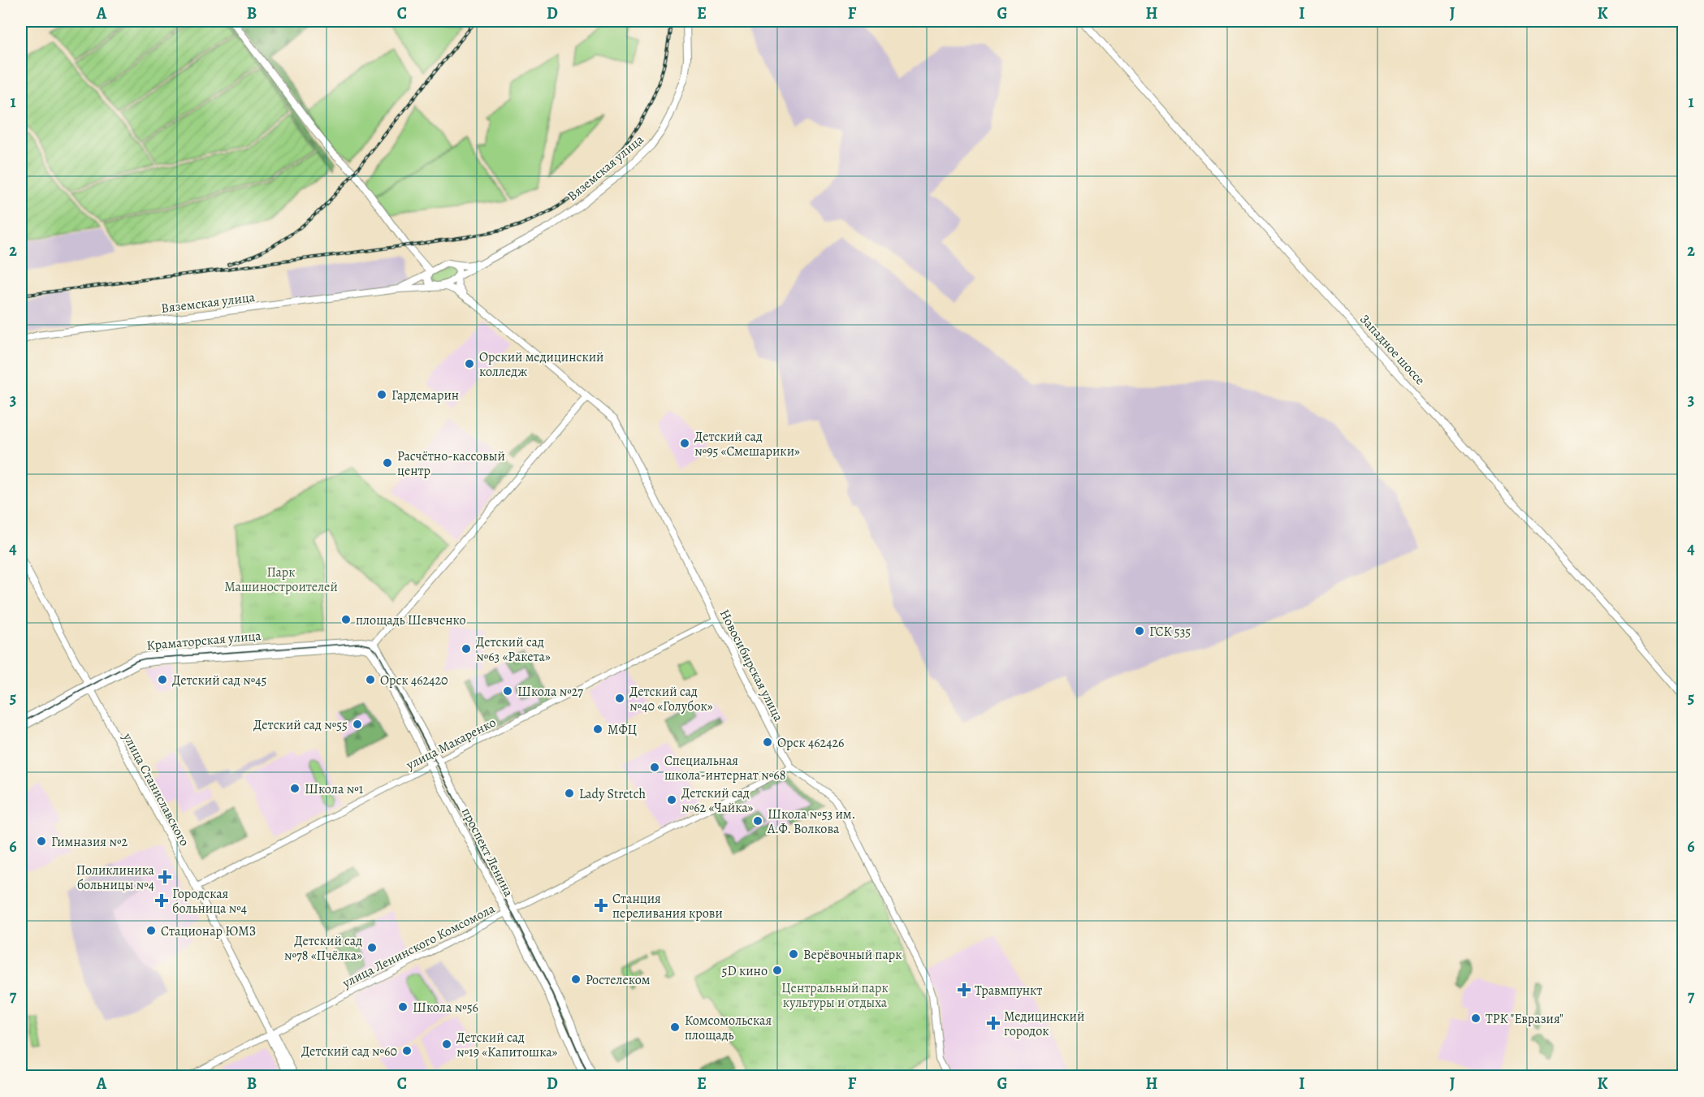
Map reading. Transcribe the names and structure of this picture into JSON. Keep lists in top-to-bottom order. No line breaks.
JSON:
{"streets":{"main road":["Вяземская улица","Западное шоссе","Краматорская улица","Новосибирская улица","улица Станиславского","проспект Ленина"],"street":["улица Макаренко","улица Ленинского Комсомола"]},"crossings":[["Краматорская улица","улица Станиславского"],["Краматорская улица","проспект Ленина"],["Новосибирская улица","улица Макаренко"],["Новосибирская улица","улица Ленинского Комсомола"],["улица Макаренко","улица Станиславского"],["улица Макаренко","проспект Ленина"],["улица Станиславского","улица Ленинского Комсомола"],["проспект Ленина","улица Ленинского Комсомола"]],"parks":["Парк Машиностроителей","Центральный парк культуры и отдыха"],"places":{"other":["Орский медицинский колледж","Гардемарин","Детский сад №95 «Смешарики»","Расчётно-кассовый центр","площадь Шевченко","ГСК 535","Детский сад №63 «Ракета»","Детский сад №45","Орск 462420","Школа №27","Детский сад №40 «Голубок»","Детский сад №55","МФЦ","Орск 462426","Специальная школа-интернат №68","Школа №1","Lady Stretch","Детский сад №62 «Чайка»","Школа №53 им. А.Ф. Волкова","Гимназия №2","Стационар ЮМЗ","Детский сад №78 «Пчёлка»","Верёвочный парк","5D кино","Ростелеком","Школа №56","ТРК \"Евразия\"","Комсомольская площадь","Детский сад №19 «Капитошка»","Детский сад №60"],"health":["Поликлиника больницы №4","Городская больница №4","Станция переливания крови","Травмпункт","Медицинский городок"]},"grid":{"columns":["A","B","C","D","E","F","G","H","I","J","K"],"rows":["1","2","3","4","5","6","7"]}}
